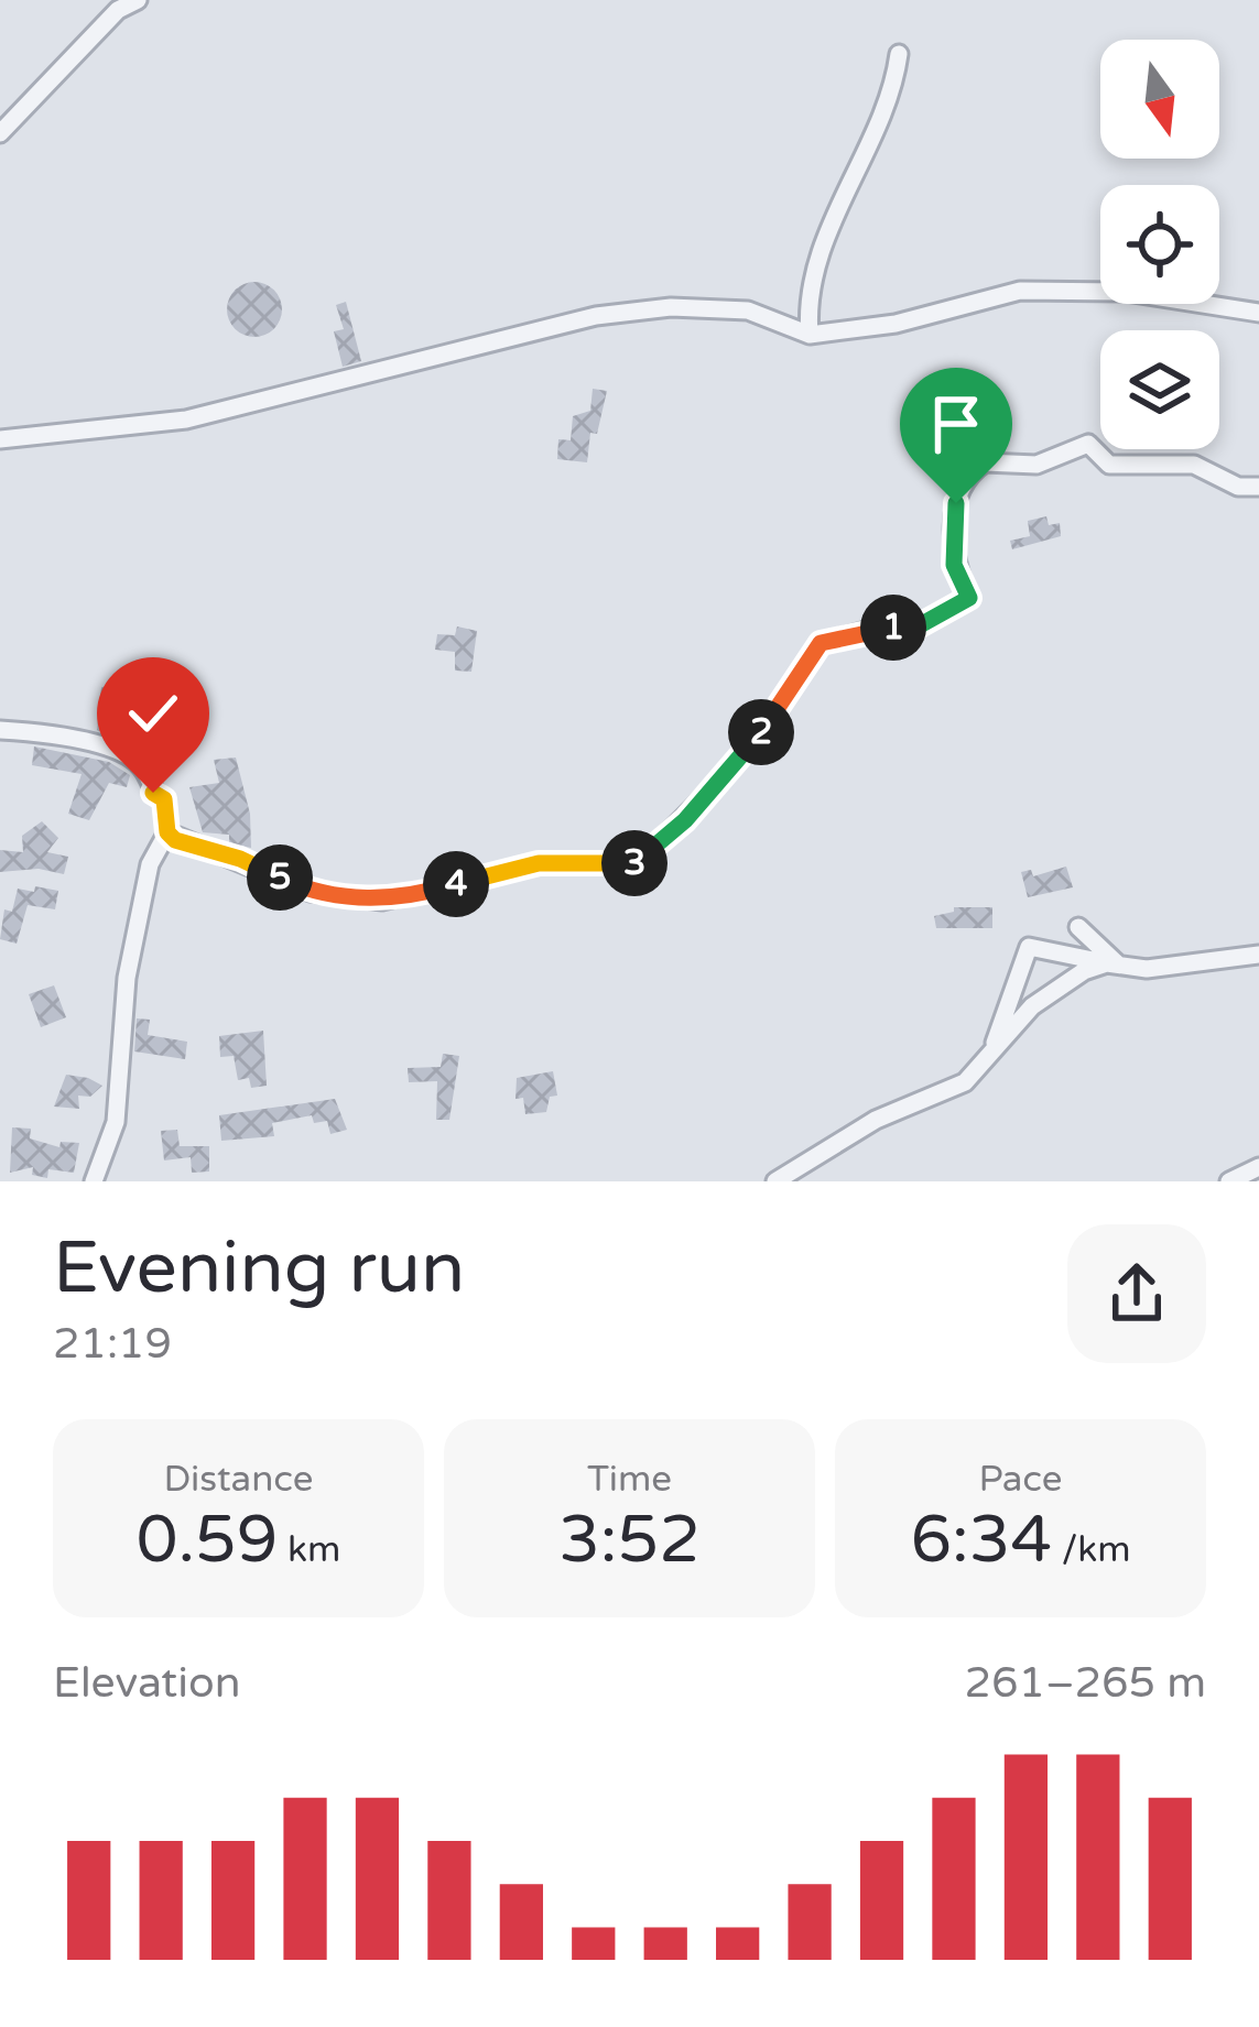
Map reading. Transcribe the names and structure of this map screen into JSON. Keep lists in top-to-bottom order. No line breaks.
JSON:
{"north":"bottom","page":{"pins":["1","2","3","5","4"],"heading":["Evening run","21:19"],"stats":[["Distance","0.59 km"],["Time","3:52"],["Pace","6:34 /km"]],"chart":["Elevation","261–265 m"]}}
